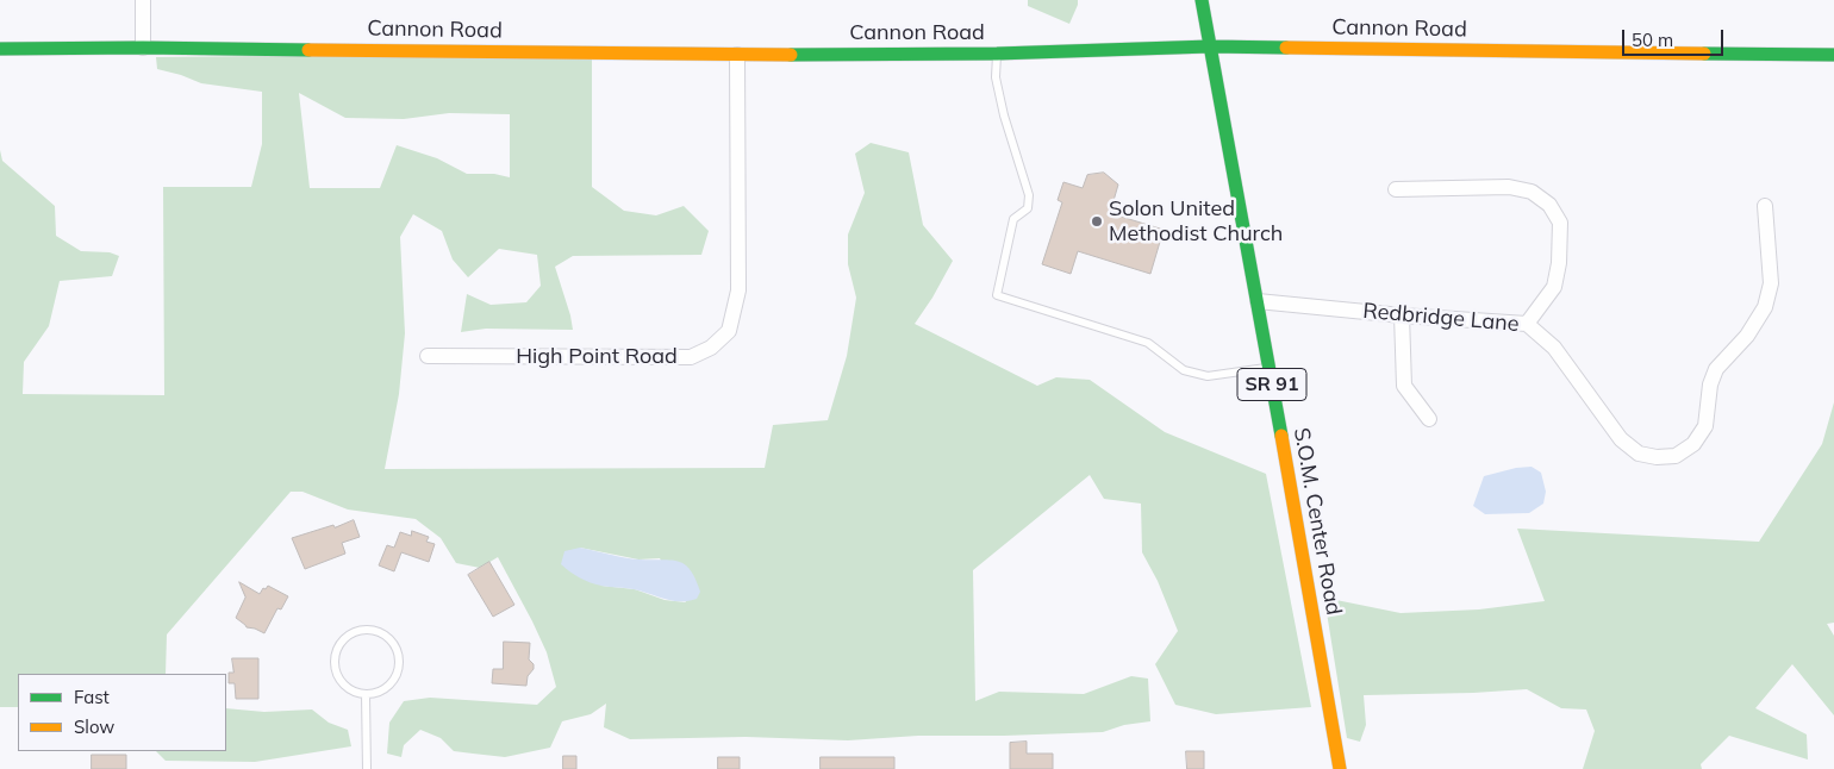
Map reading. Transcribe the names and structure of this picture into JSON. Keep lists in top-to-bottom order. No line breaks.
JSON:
{"streets":{"main road":["Cannon Road","SR 91","S.O.M. Center Road"],"street":["Redbridge Lane","High Point Road"]},"crossings":[["Cannon Road","High Point Road"],["Cannon Road","S.O.M. Center Road"],["Redbridge Lane","S.O.M. Center Road"]],"places":["Solon United Methodist Church"],"legend":["Fast","Slow"],"scale_bar":"50 m"}
